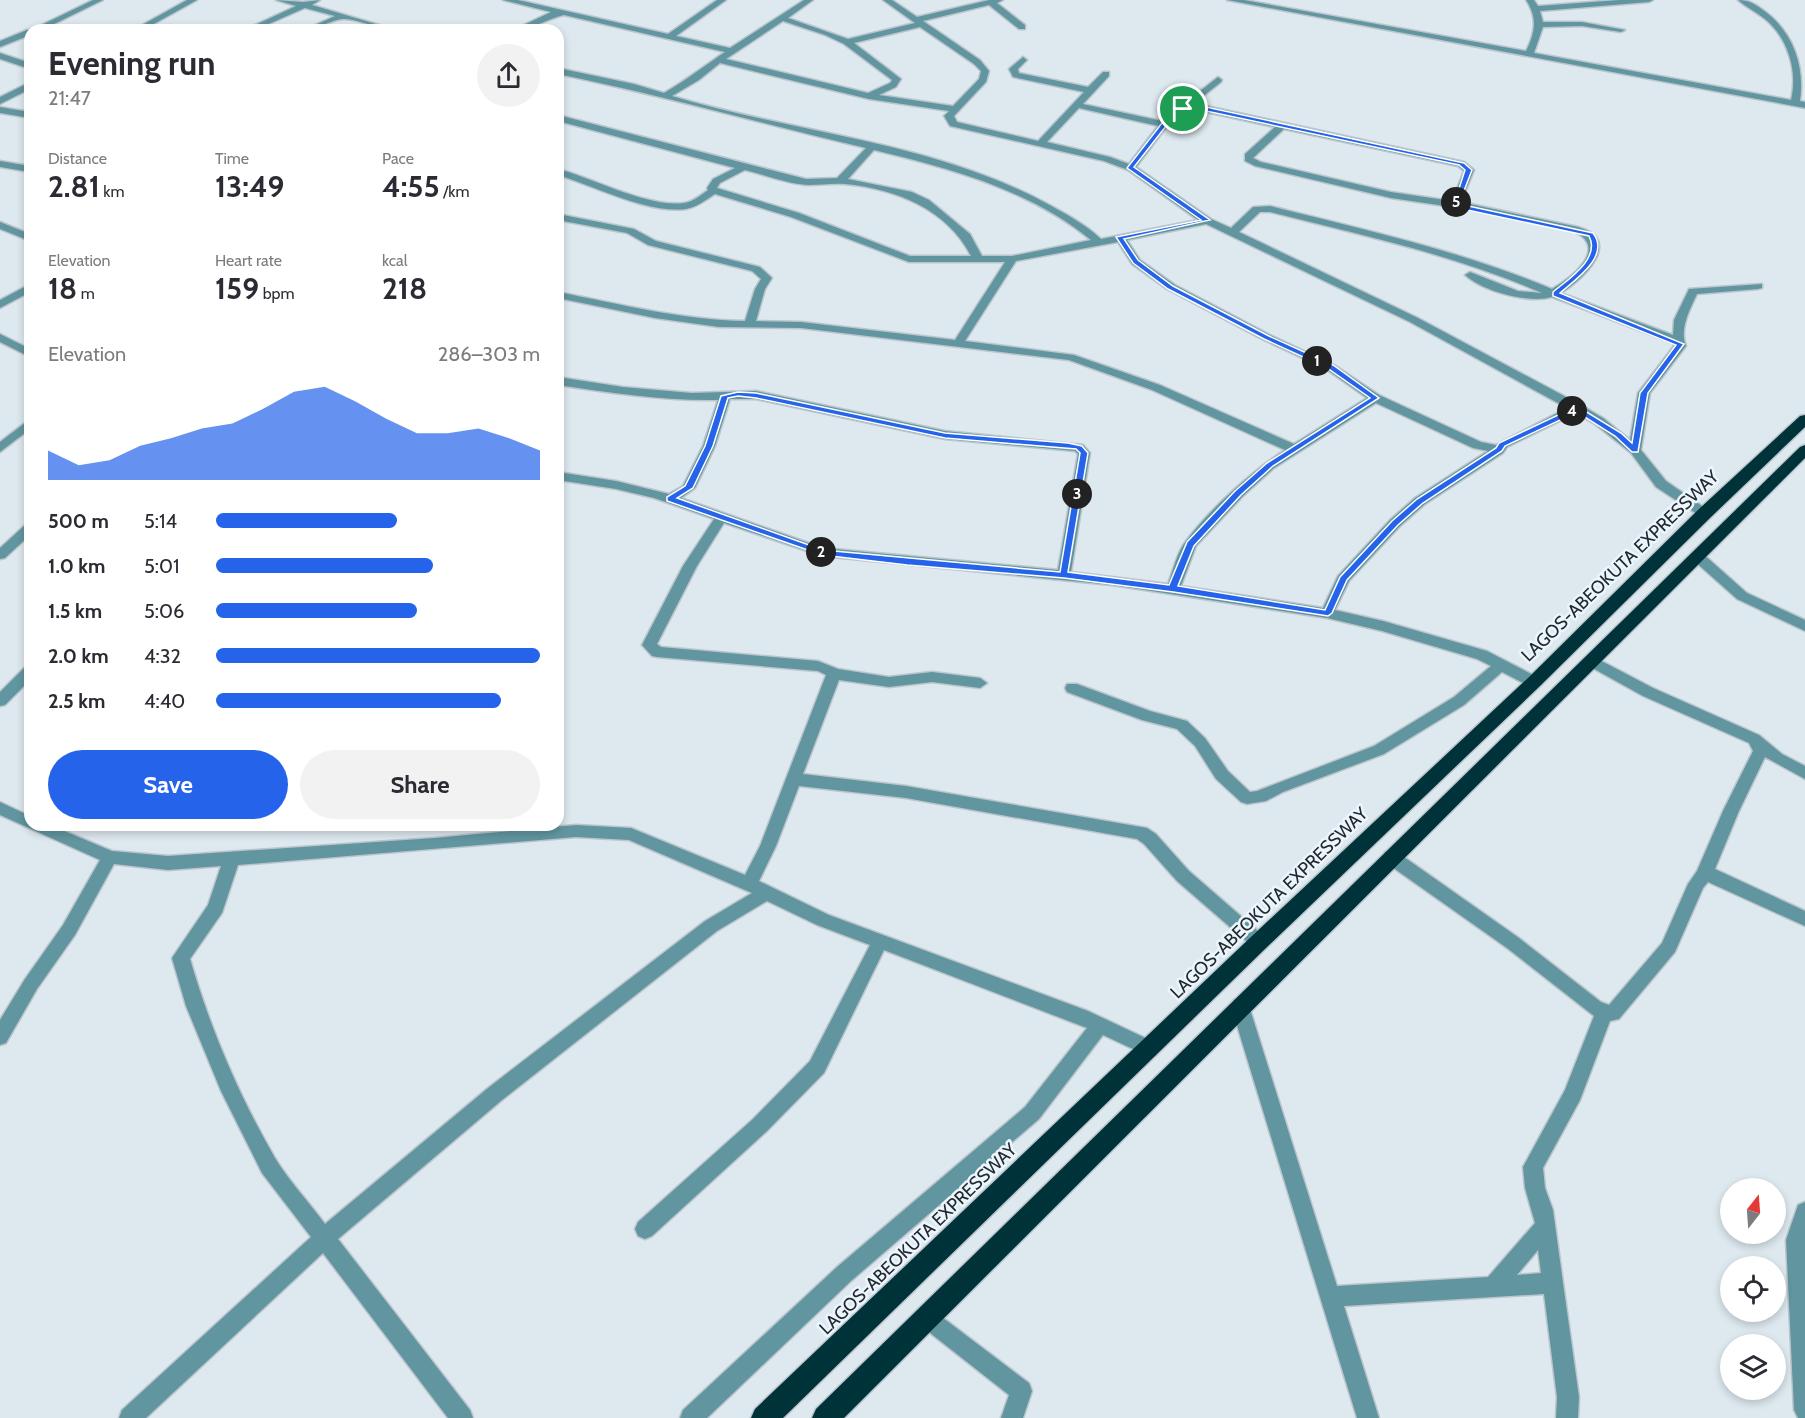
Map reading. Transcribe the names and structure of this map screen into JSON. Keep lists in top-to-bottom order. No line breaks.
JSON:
{"streets":{"highway":["LAGOS-ABEOKUTA EXPRESSWAY"]},"north":"top","page":{"heading":["Evening run","21:47"],"stats":[["Distance","2.81 km"],["Time","13:49"],["Pace","4:55 /km"],["Elevation","18 m"],["Heart rate","159 bpm"],["kcal","218"]],"pins":["5","1","4","3","2"],"chart":["Elevation","286–303 m"],"list":[{"name":"500 m","note":"5:14"},{"name":"1.0 km","note":"5:01"},{"name":"1.5 km","note":"5:06"},{"name":"2.0 km","note":"4:32"},{"name":"2.5 km","note":"4:40"}],"buttons":["Save","Share"]}}
